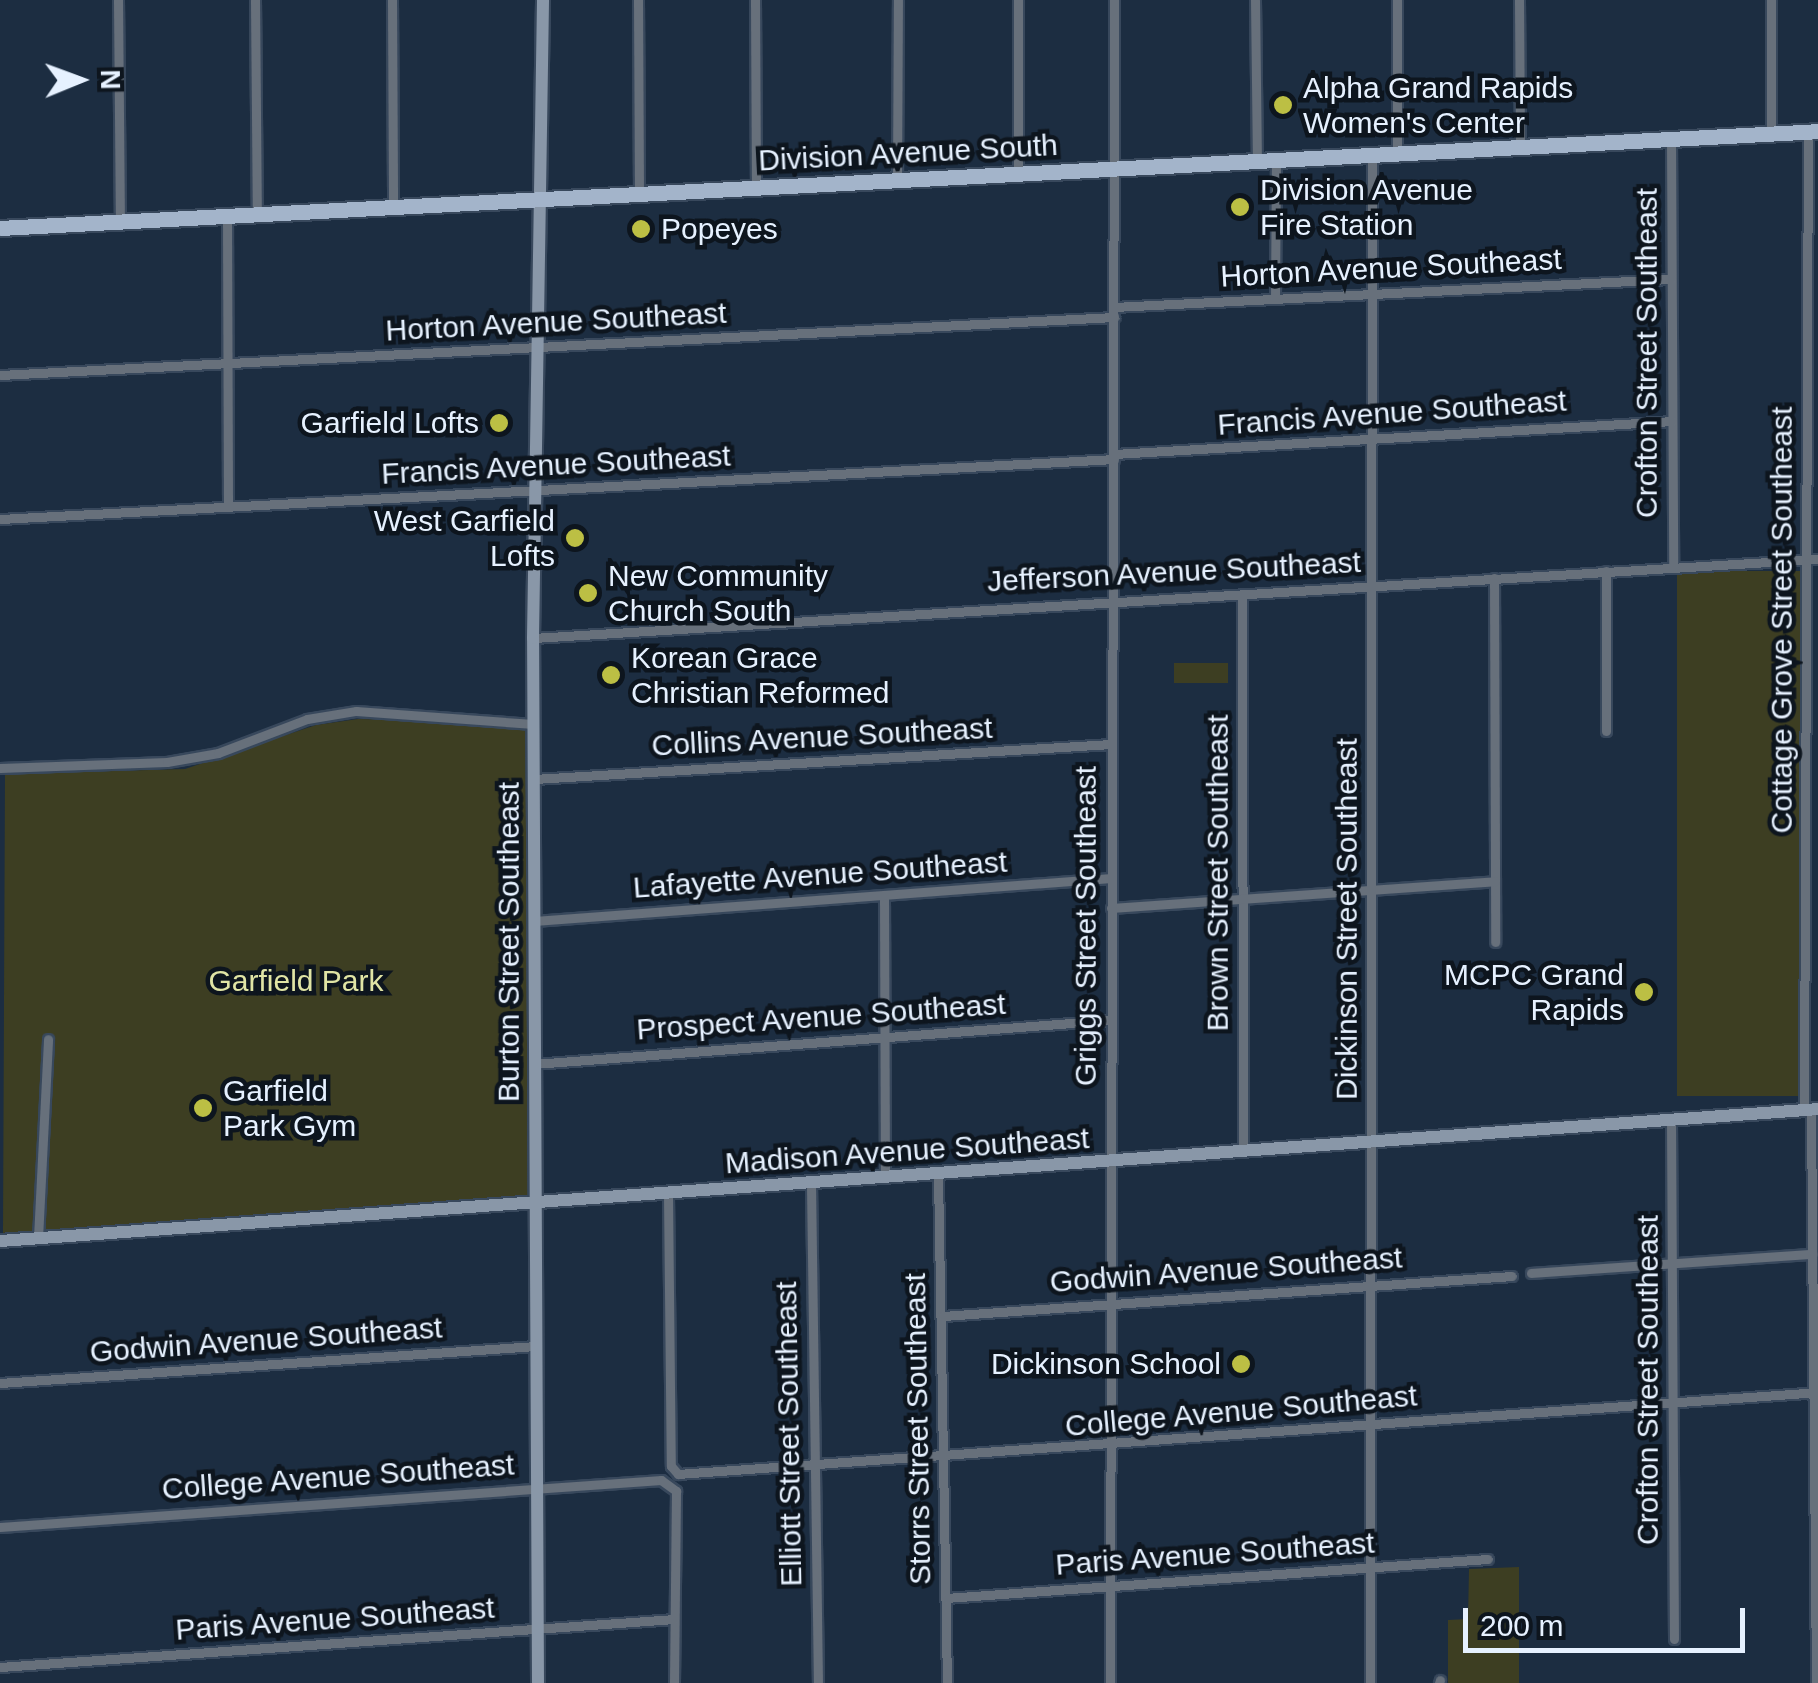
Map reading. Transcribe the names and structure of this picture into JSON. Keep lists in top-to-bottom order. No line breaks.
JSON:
{"streets":{"main road":["Division Avenue South"],"street":["Horton Avenue Southeast","Crofton Street Southeast","Francis Avenue Southeast","Jefferson Avenue Southeast","Cottage Grove Street Southeast","Collins Avenue Southeast","Brown Street Southeast","Lafayette Avenue Southeast","Dickinson Street Southeast","Griggs Street Southeast","Burton Street Southeast","Prospect Avenue Southeast","Madison Avenue Southeast","Godwin Avenue Southeast","College Avenue Southeast","Storrs Street Southeast","Elliott Street Southeast","Paris Avenue Southeast"]},"crossings":[["Division Avenue South","Crofton Street Southeast"],["Division Avenue South","Cottage Grove Street Southeast"],["Division Avenue South","Dickinson Street Southeast"],["Division Avenue South","Griggs Street Southeast"],["Division Avenue South","Burton Street Southeast"],["Horton Avenue Southeast","Crofton Street Southeast"],["Horton Avenue Southeast","Dickinson Street Southeast"],["Horton Avenue Southeast","Griggs Street Southeast"],["Horton Avenue Southeast","Burton Street Southeast"],["Crofton Street Southeast","Francis Avenue Southeast"],["Crofton Street Southeast","Jefferson Avenue Southeast"],["Crofton Street Southeast","Madison Avenue Southeast"],["Crofton Street Southeast","College Avenue Southeast"],["Francis Avenue Southeast","Dickinson Street Southeast"],["Francis Avenue Southeast","Griggs Street Southeast"],["Francis Avenue Southeast","Burton Street Southeast"],["Jefferson Avenue Southeast","Cottage Grove Street Southeast"],["Jefferson Avenue Southeast","Brown Street Southeast"],["Jefferson Avenue Southeast","Dickinson Street Southeast"],["Jefferson Avenue Southeast","Griggs Street Southeast"],["Jefferson Avenue Southeast","Burton Street Southeast"],["Cottage Grove Street Southeast","Madison Avenue Southeast"],["Cottage Grove Street Southeast","College Avenue Southeast"],["Collins Avenue Southeast","Griggs Street Southeast"],["Collins Avenue Southeast","Burton Street Southeast"],["Brown Street Southeast","Madison Avenue Southeast"],["Lafayette Avenue Southeast","Griggs Street Southeast"],["Lafayette Avenue Southeast","Burton Street Southeast"],["Dickinson Street Southeast","Madison Avenue Southeast"],["Dickinson Street Southeast","Godwin Avenue Southeast"],["Dickinson Street Southeast","College Avenue Southeast"],["Dickinson Street Southeast","Paris Avenue Southeast"],["Griggs Street Southeast","Prospect Avenue Southeast"],["Griggs Street Southeast","Madison Avenue Southeast"],["Griggs Street Southeast","Godwin Avenue Southeast"],["Griggs Street Southeast","College Avenue Southeast"],["Griggs Street Southeast","Paris Avenue Southeast"],["Burton Street Southeast","Prospect Avenue Southeast"],["Burton Street Southeast","Madison Avenue Southeast"],["Burton Street Southeast","Godwin Avenue Southeast"],["Burton Street Southeast","College Avenue Southeast"],["Burton Street Southeast","Paris Avenue Southeast"],["Madison Avenue Southeast","College Avenue Southeast"],["Madison Avenue Southeast","Storrs Street Southeast"],["Madison Avenue Southeast","Elliott Street Southeast"],["Godwin Avenue Southeast","Storrs Street Southeast"],["College Avenue Southeast","Storrs Street Southeast"],["College Avenue Southeast","Elliott Street Southeast"],["College Avenue Southeast","Paris Avenue Southeast"],["Storrs Street Southeast","Paris Avenue Southeast"]],"parks":["Garfield Park"],"places":["Alpha Grand Rapids Women's Center","Division Avenue Fire Station","Popeyes","Garfield Lofts","West Garfield Lofts","New Community Church South","Korean Grace Christian Reformed","MCPC Grand Rapids","Garfield Park Gym","Dickinson School"],"scale_bar":"200 m","north":"right"}
